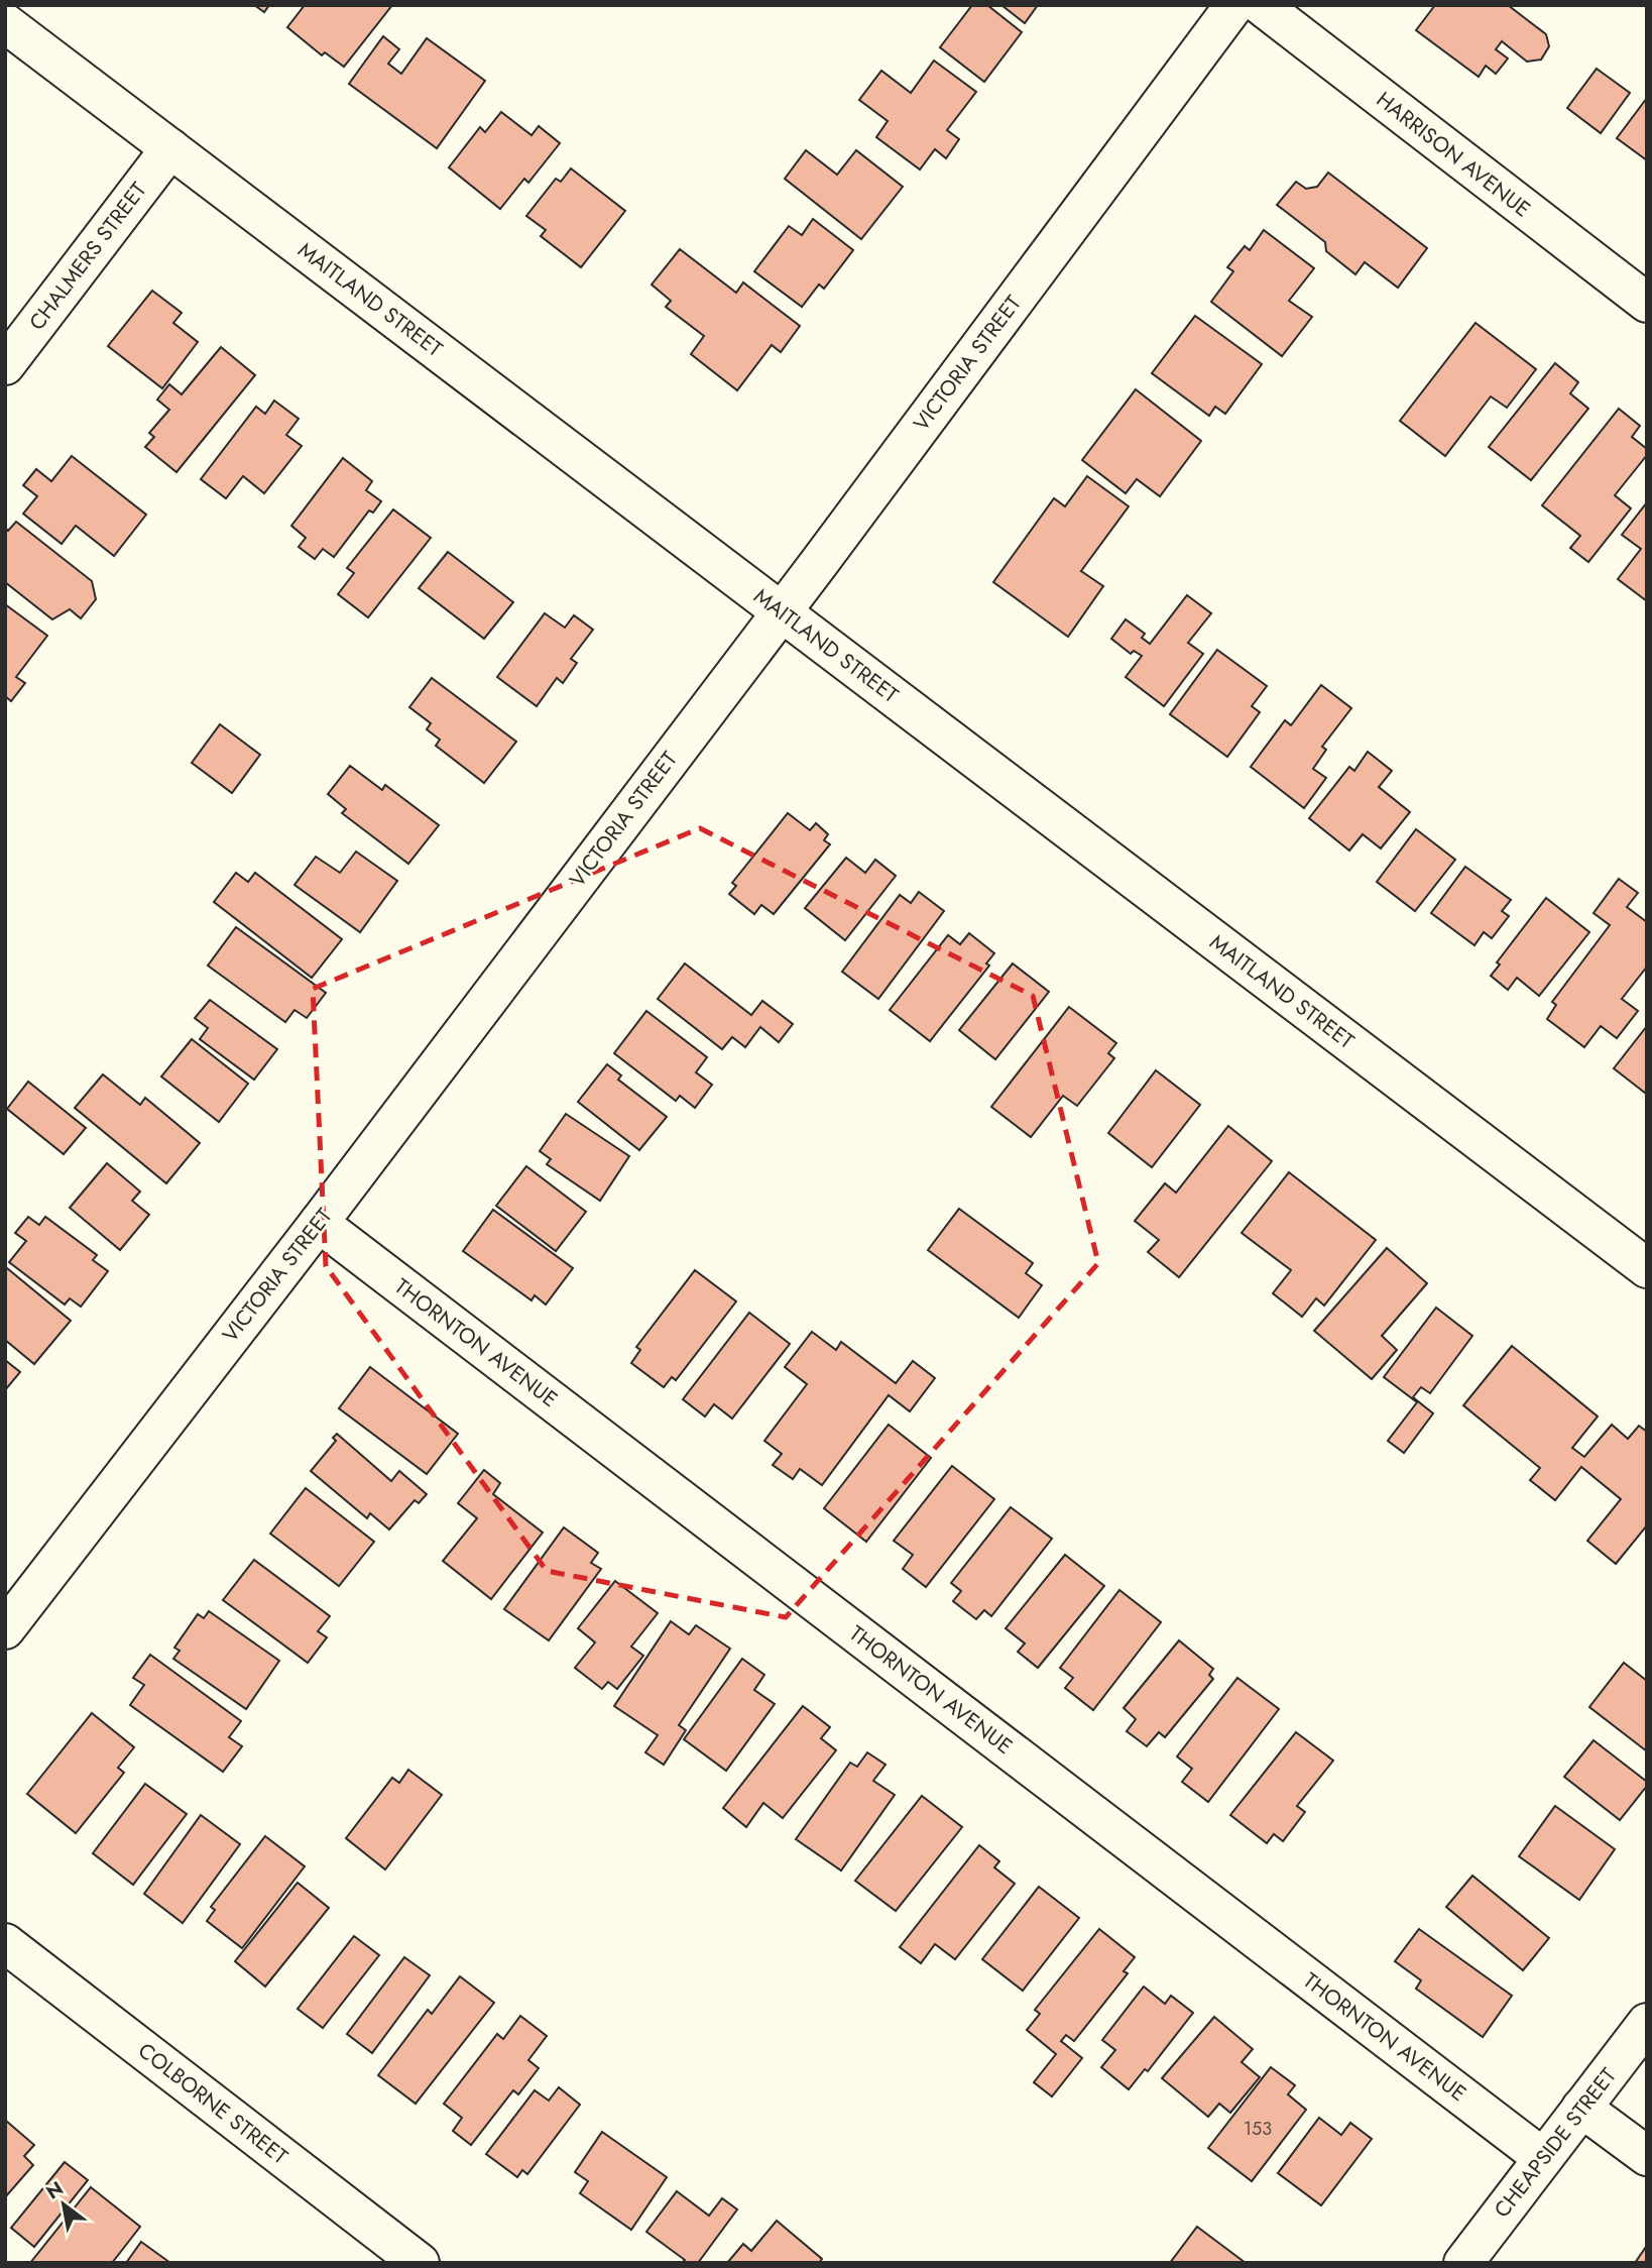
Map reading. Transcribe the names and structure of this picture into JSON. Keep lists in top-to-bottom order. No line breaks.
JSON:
{"streets":{"street":["HARRISON AVENUE","CHALMERS STREET","MAITLAND STREET","VICTORIA STREET","THORNTON AVENUE","COLBORNE STREET","CHEAPSIDE STREET"]},"crossings":[["CHALMERS STREET","MAITLAND STREET"],["MAITLAND STREET","VICTORIA STREET"],["VICTORIA STREET","THORNTON AVENUE"],["THORNTON AVENUE","CHEAPSIDE STREET"]],"house_numbers":["153"],"north":"top left"}
